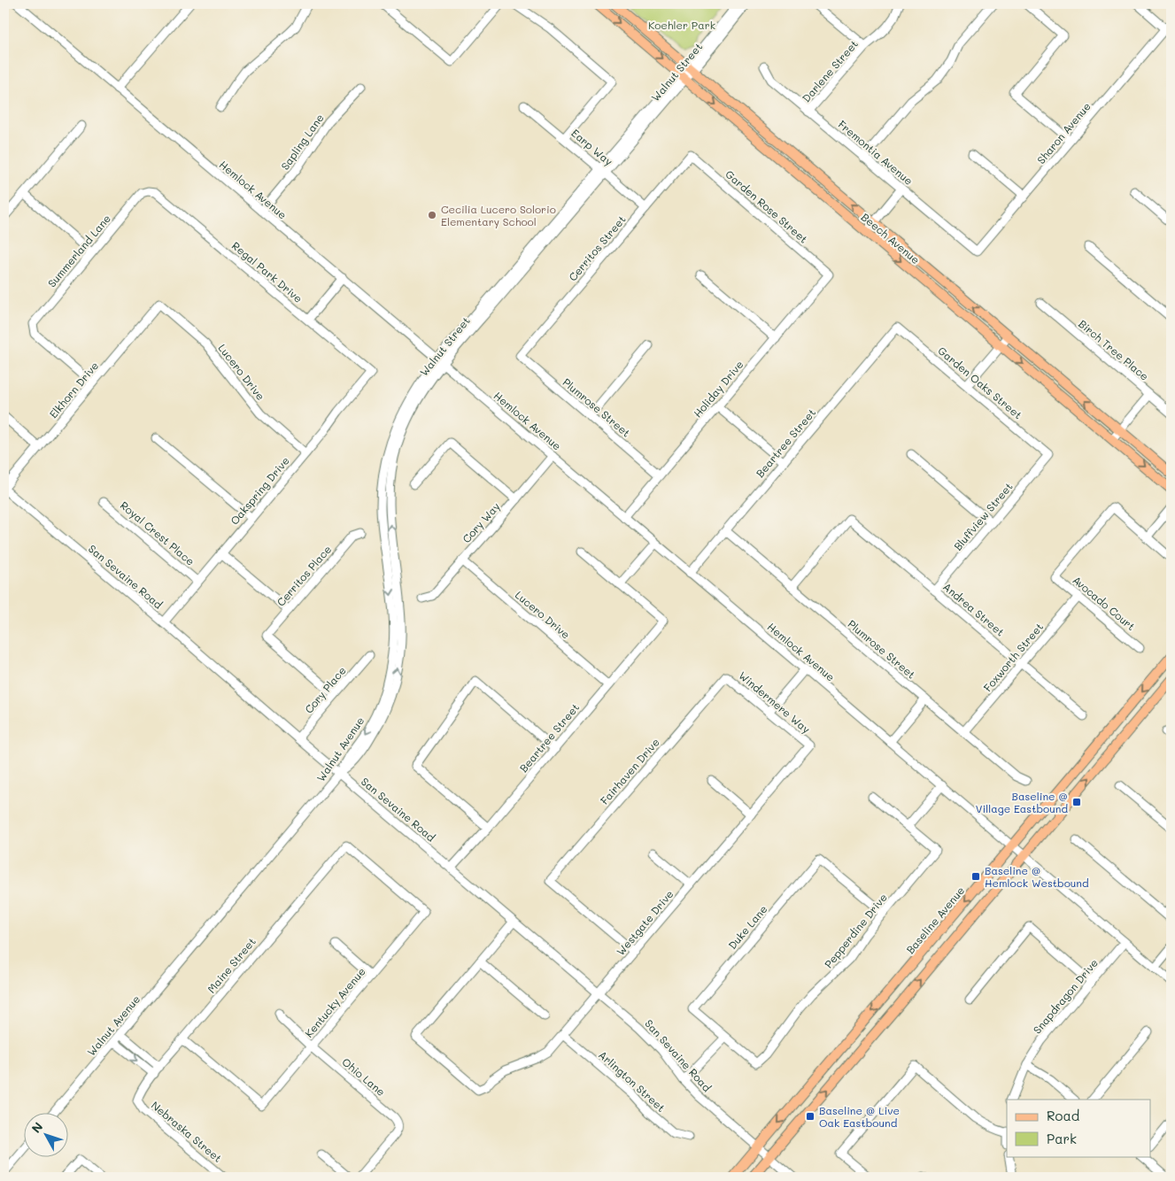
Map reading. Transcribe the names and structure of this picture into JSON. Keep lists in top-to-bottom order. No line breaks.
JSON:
{"streets":{"main road":["Beech Avenue","Baseline Avenue"],"street":["Darlene Street","Walnut Street","Sharon Avenue","Sapling Lane","Earp Way","Fremontia Avenue","Hemlock Avenue","Garden Rose Street","Cerritos Street","Summerland Lane","Regal Park Drive","Birch Tree Place","Lucero Drive","Garden Oaks Street","Holiday Drive","Elkhorn Drive","Plumrose Street","Beartree Street","Oakspring Drive","Bluffview Street","Cory Way","Royal Crest Place","Cerritos Place","San Sevaine Road","Avocado Court","Andrea Street","Foxworth Street","Cory Place","Windermere Way","Walnut Avenue","Fairhaven Drive","Westgate Drive","Duke Lane","Pepperdine Drive","Maine Street","Snapdragon Drive","Kentucky Avenue","Ohio Lane","Arlington Street","Nebraska Street"]},"crossings":[["Darlene Street","Fremontia Avenue"],["Walnut Street","Earp Way"],["Walnut Street","Hemlock Avenue"],["Walnut Street","Beech Avenue"],["Walnut Street","Walnut Avenue"],["Sharon Avenue","Fremontia Avenue"],["Sapling Lane","Hemlock Avenue"],["Earp Way","Cerritos Street"],["Hemlock Avenue","Holiday Drive"],["Hemlock Avenue","Beartree Street"],["Hemlock Avenue","Cory Way"],["Hemlock Avenue","Walnut Avenue"],["Hemlock Avenue","Baseline Avenue"],["Hemlock Avenue","Snapdragon Drive"],["Garden Rose Street","Cerritos Street"],["Garden Rose Street","Holiday Drive"],["Cerritos Street","Plumrose Street"],["Summerland Lane","Regal Park Drive"],["Summerland Lane","Elkhorn Drive"],["Regal Park Drive","Oakspring Drive"],["Lucero Drive","Elkhorn Drive"],["Lucero Drive","Beartree Street"],["Lucero Drive","Oakspring Drive"],["Lucero Drive","Cory Way"],["Garden Oaks Street","Beartree Street"],["Garden Oaks Street","Bluffview Street"],["Holiday Drive","Plumrose Street"],["Elkhorn Drive","San Sevaine Road"],["Plumrose Street","Beartree Street"],["Plumrose Street","Andrea Street"],["Plumrose Street","Foxworth Street"],["Beartree Street","San Sevaine Road"],["Oakspring Drive","Royal Crest Place"],["Oakspring Drive","San Sevaine Road"],["Bluffview Street","Andrea Street"],["Cerritos Place","Cory Place"],["San Sevaine Road","Cory Place"],["San Sevaine Road","Walnut Avenue"],["San Sevaine Road","Baseline Avenue"],["San Sevaine Road","Westgate Drive"],["Avocado Court","Foxworth Street"],["Andrea Street","Foxworth Street"],["Windermere Way","Fairhaven Drive"],["Windermere Way","Westgate Drive"],["Fairhaven Drive","Westgate Drive"],["Westgate Drive","Arlington Street"],["Duke Lane","Pepperdine Drive"],["Maine Street","Kentucky Avenue"],["Maine Street","Nebraska Street"],["Kentucky Avenue","Ohio Lane"]],"parks":["Koehler Park"],"places":{"other":["Cecilia Lucero Solorio Elementary School"],"transit":["Baseline @ Village Eastbound","Baseline @ Hemlock Westbound","Baseline @ Live Oak Eastbound"]},"legend":["Road","Park"],"north":"top left"}
